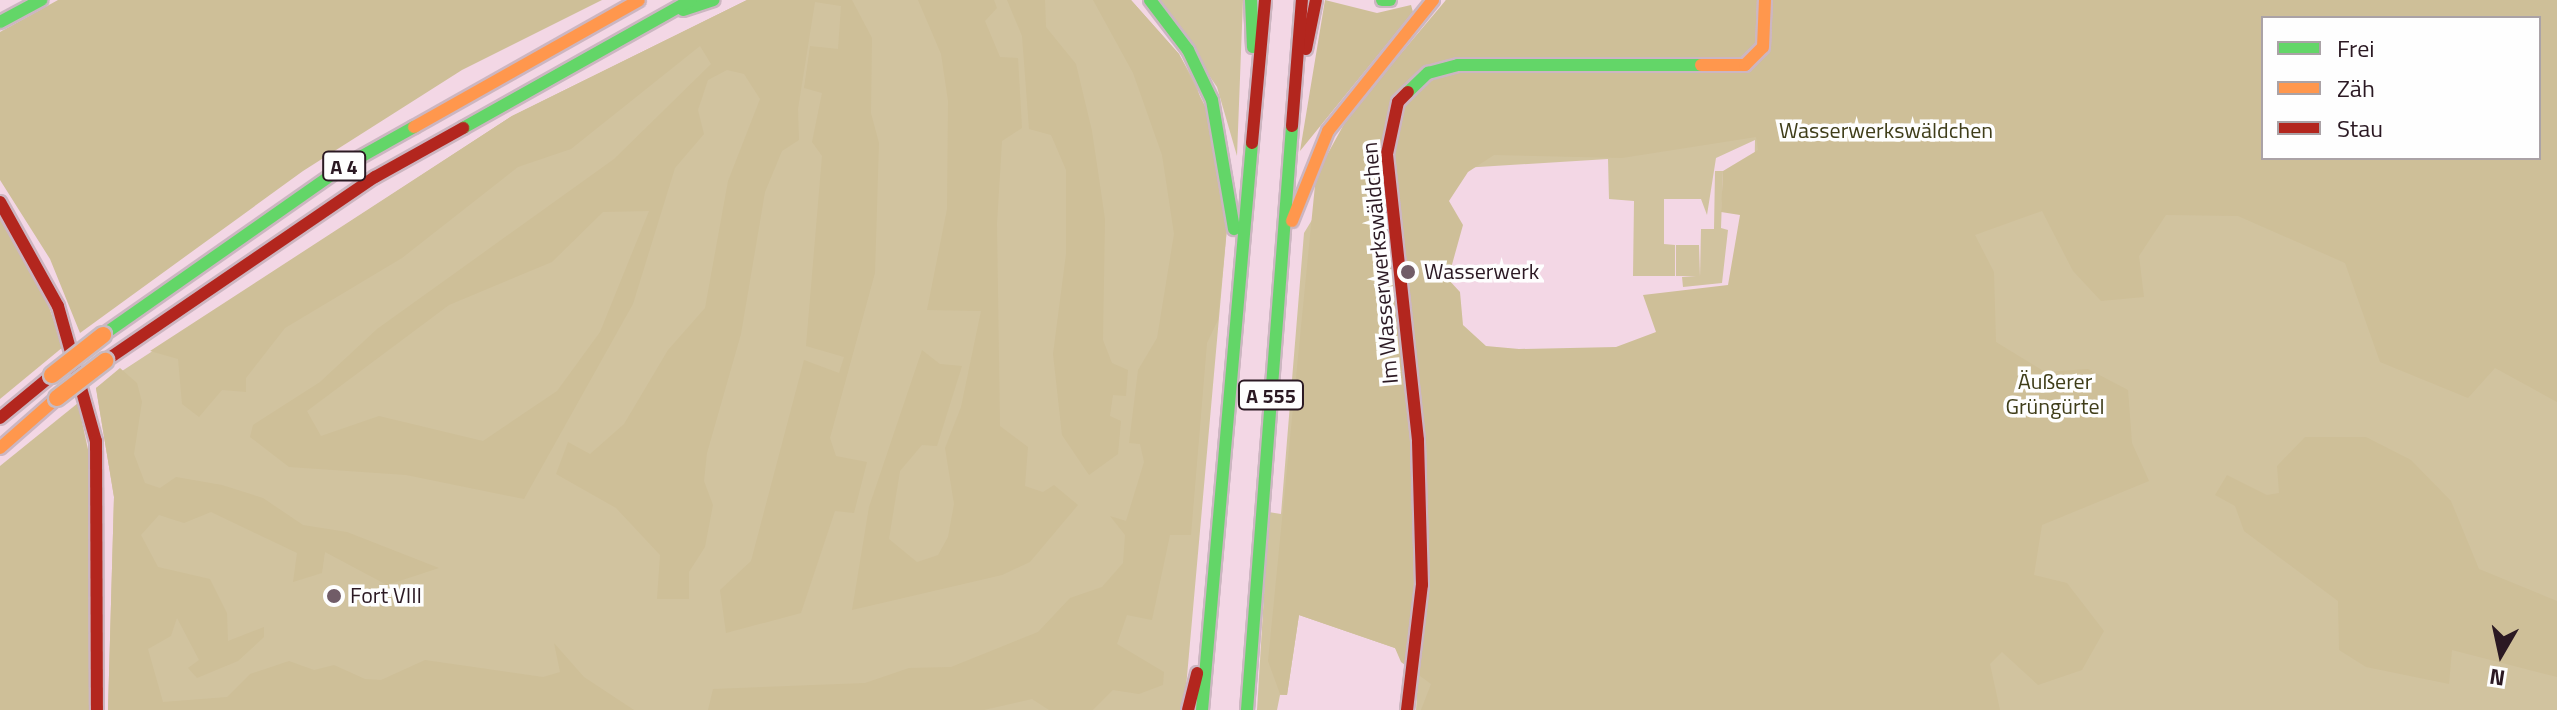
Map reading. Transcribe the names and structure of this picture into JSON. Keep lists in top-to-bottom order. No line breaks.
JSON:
{"streets":{"main road":["A 4","Im Wasserwerkswäldchen","A 555"]},"parks":["Wasserwerkswäldchen","Äußerer Grüngürtel"],"places":["Wasserwerk","Fort VIII"],"legend":["Frei","Zäh","Stau"],"north":"bottom"}
